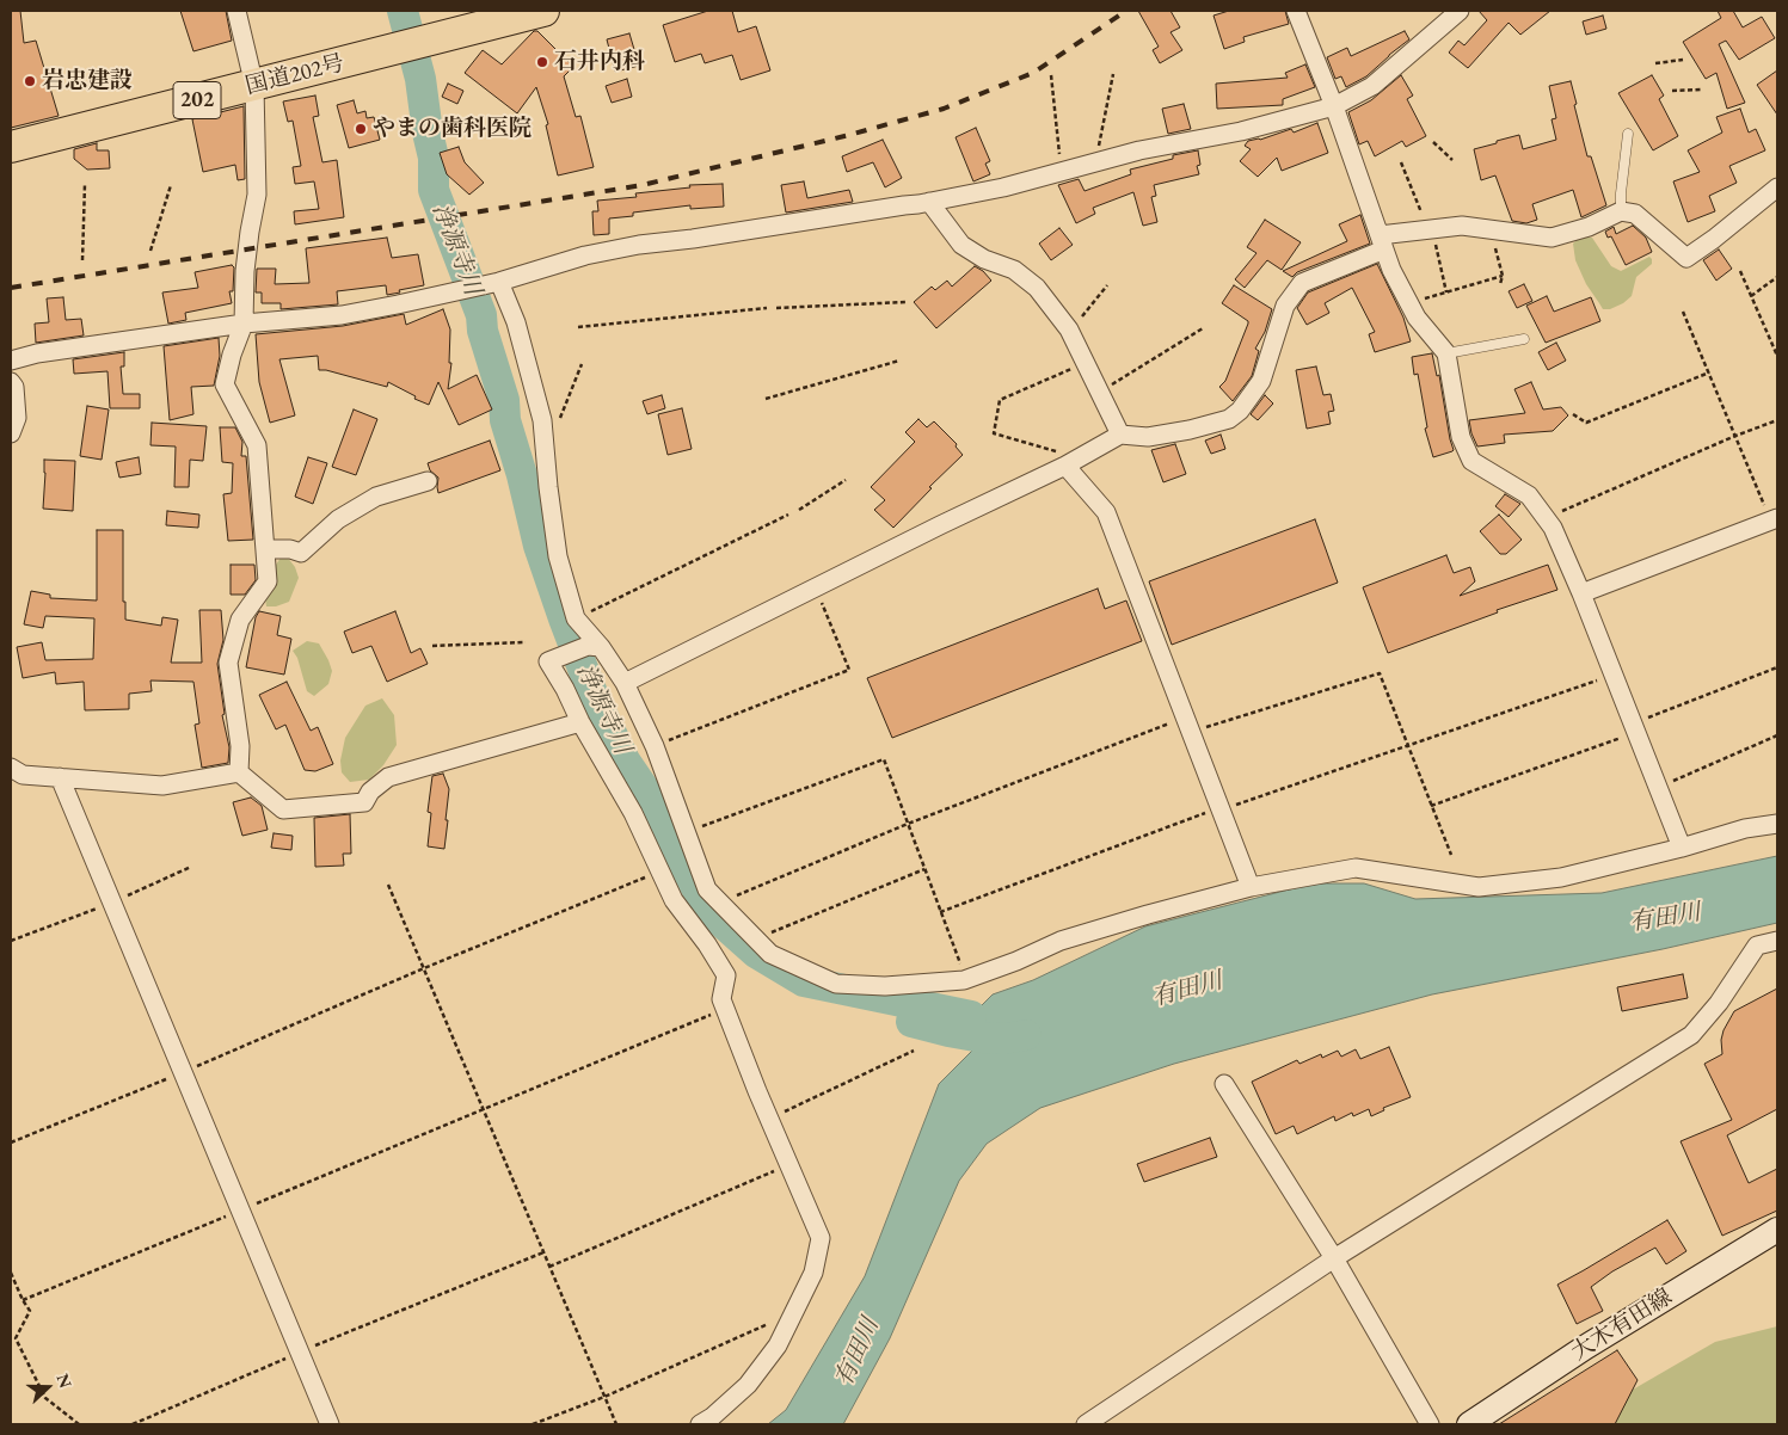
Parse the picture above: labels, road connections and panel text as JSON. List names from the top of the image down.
{
  "streets": {
    "highway": ["国道202号", "202"],
    "main road": ["大木有田線"]
  },
  "water": ["浄源寺川", "有田川"],
  "places": ["石井内科", "岩忠建設", "やまの歯科医院"],
  "north": "right"
}
